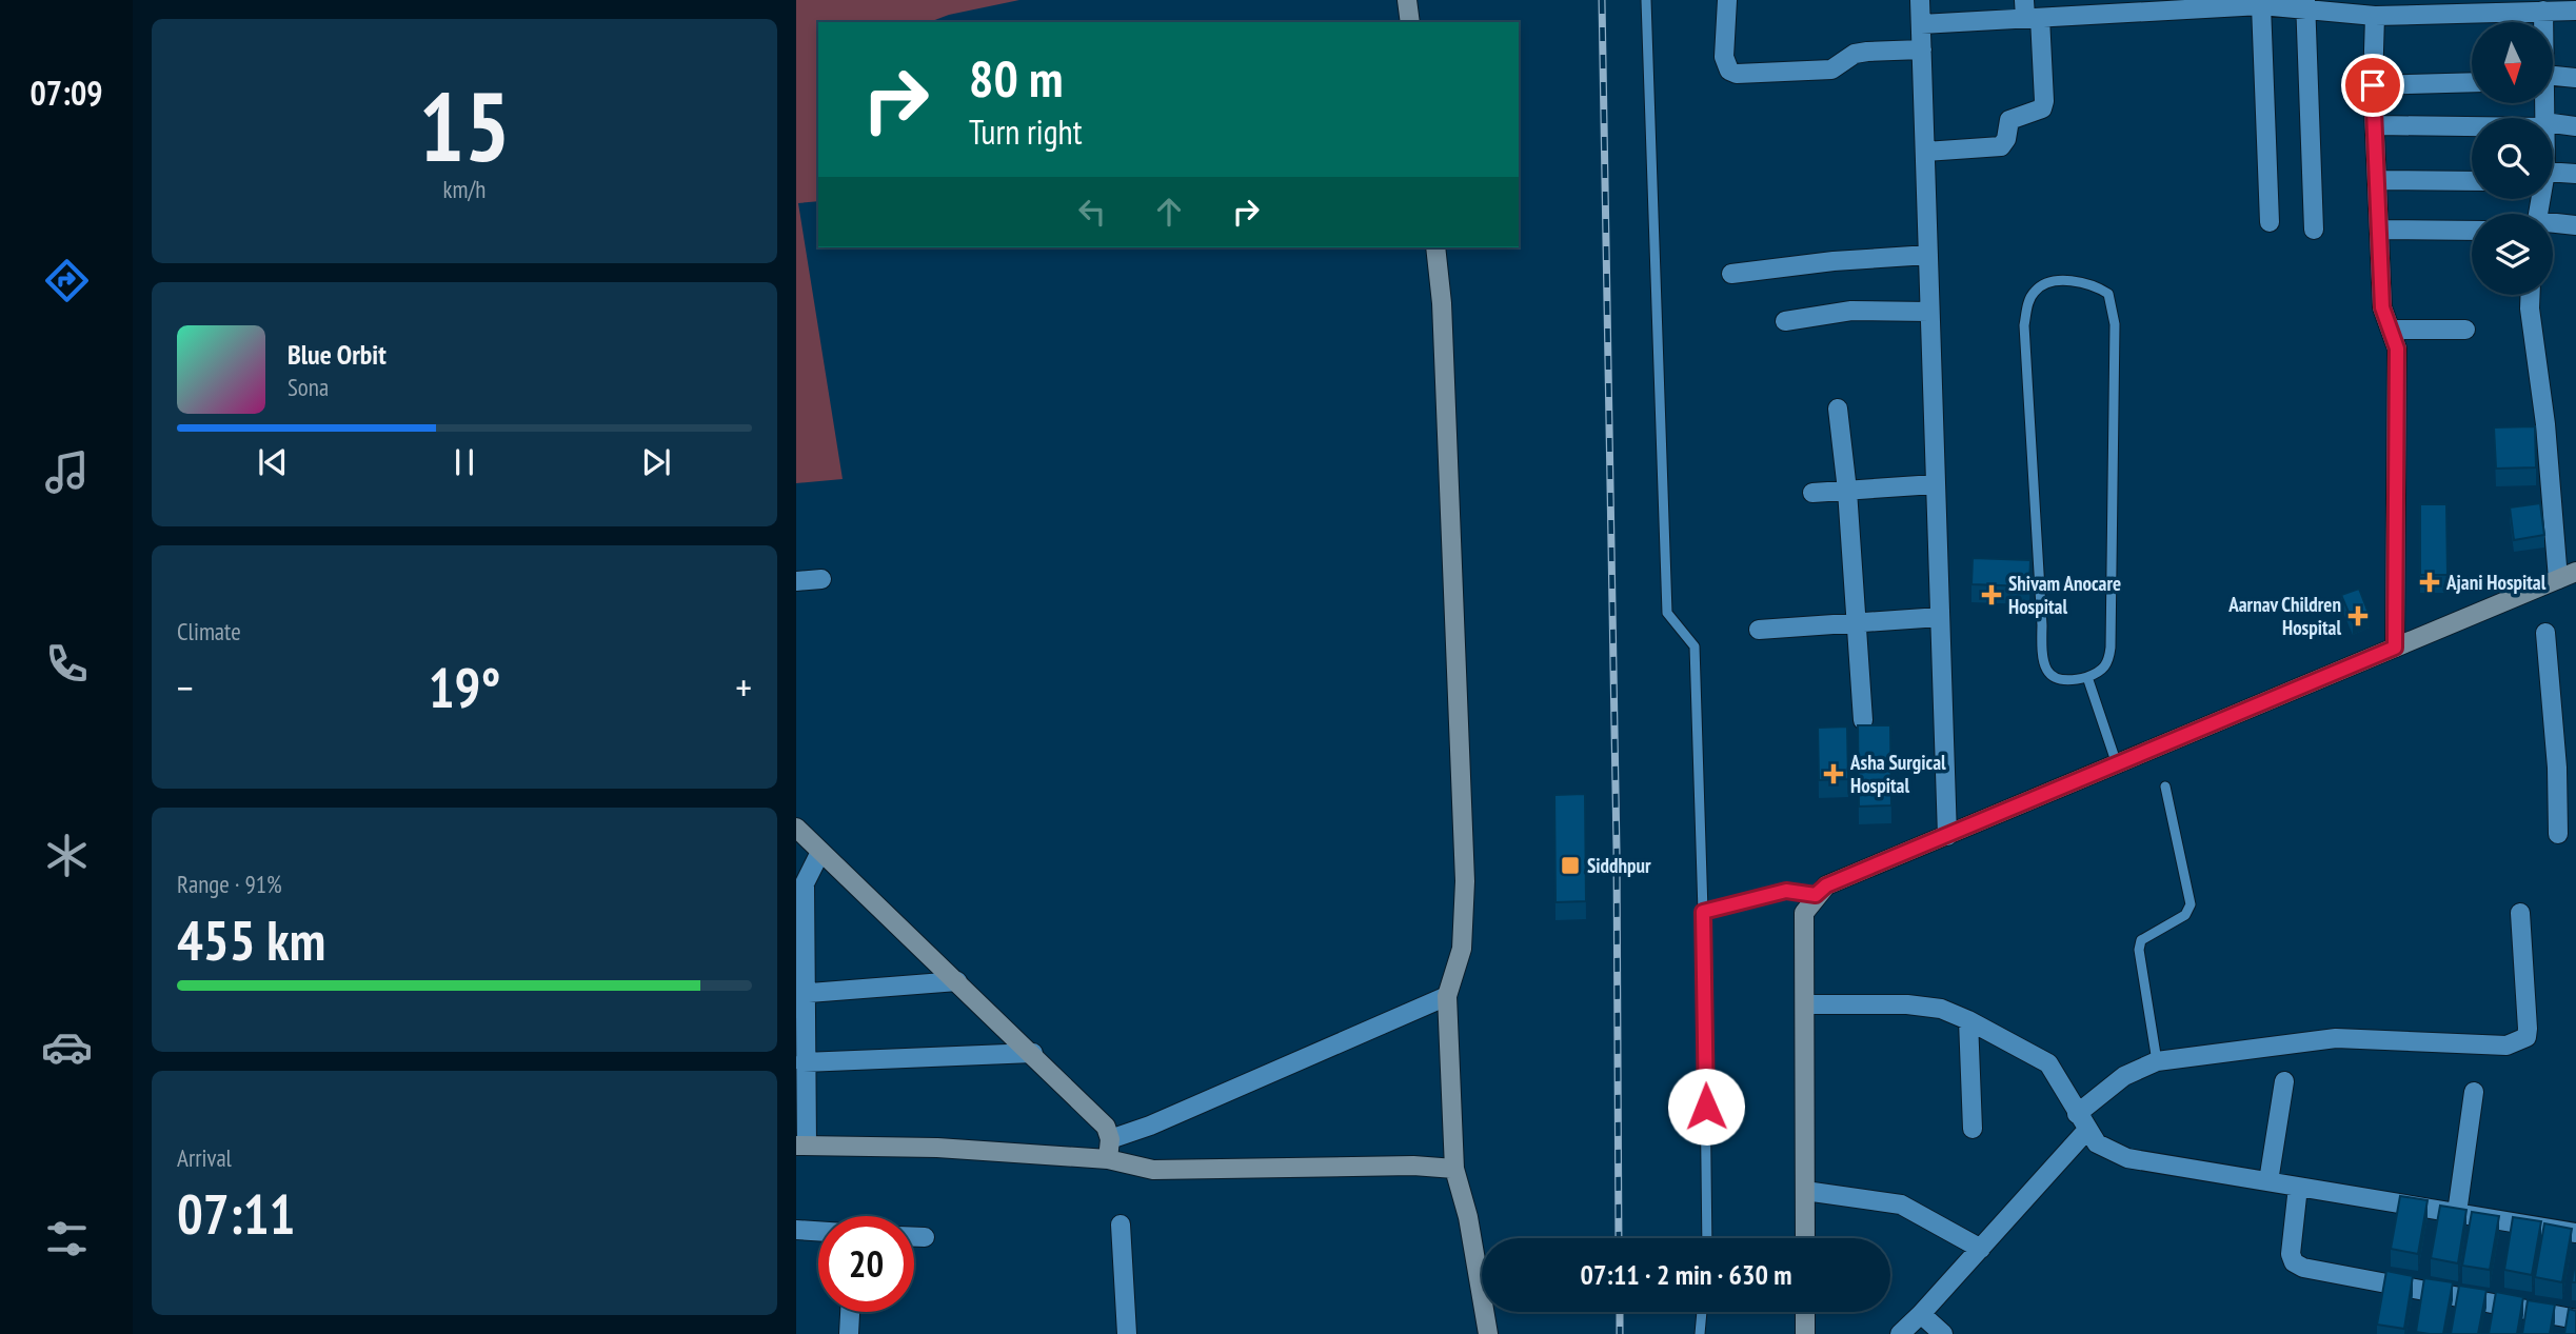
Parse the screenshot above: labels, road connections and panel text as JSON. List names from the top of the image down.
{
  "places": {
    "health": [
      "Ajani Hospital",
      "Shivam Anocare Hospital",
      "Aarnav Children Hospital",
      "Asha Surgical Hospital"
    ],
    "transit": ["Siddhpur"]
  },
  "north": "bottom",
  "page": {
    "tabs": "07:09",
    "tile": [
      ["15", "km/h"],
      "Climate",
      ["Range · 91%", "455 km"],
      ["Arrival", "07:11"]
    ],
    "turn": ["80 m", "Turn right"],
    "song": ["Blue Orbit", "Sona"],
    "heat": ["−", "19°", "+"],
    "limit": "20",
    "trip": "07:11 · 2 min · 630 m"
  }
}
